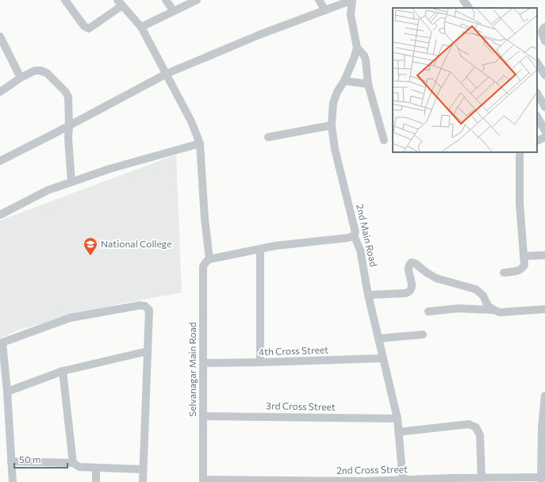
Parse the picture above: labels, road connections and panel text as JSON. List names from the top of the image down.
{
  "streets": {
    "street": [
      "2nd Main Road",
      "4th Cross Street",
      "Selvanagar Main Road",
      "3rd Cross Street",
      "2nd Cross Street"
    ]
  },
  "crossings": [
    ["2nd Main Road", "4th Cross Street"],
    ["2nd Main Road", "3rd Cross Street"],
    ["2nd Main Road", "2nd Cross Street"],
    ["4th Cross Street", "Selvanagar Main Road"],
    ["Selvanagar Main Road", "3rd Cross Street"],
    ["Selvanagar Main Road", "2nd Cross Street"]
  ],
  "places": {
    "school or university": ["National College"]
  },
  "scale_bar": "50 m"
}
